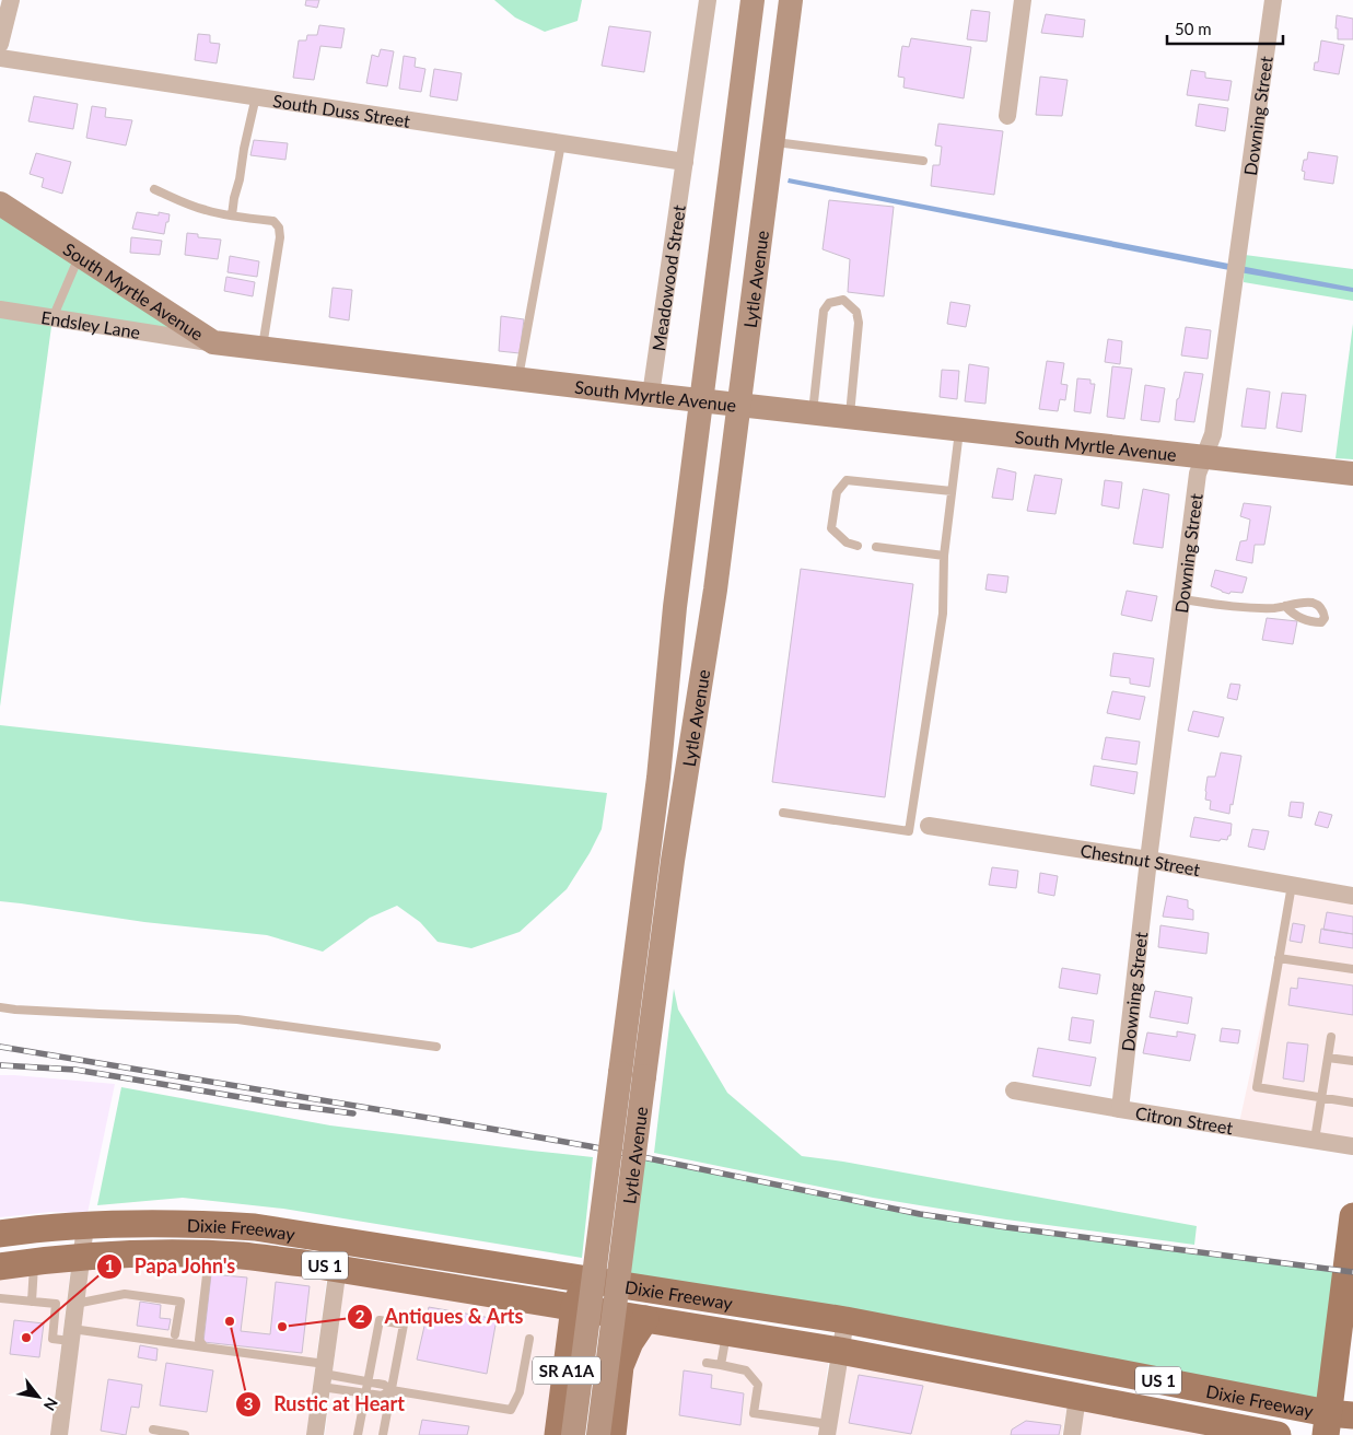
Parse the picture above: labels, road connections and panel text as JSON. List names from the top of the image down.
{
  "streets": {
    "main road": [
      "Lytle Avenue",
      "South Myrtle Avenue",
      "Dixie Freeway",
      "US 1",
      "SR A1A"
    ],
    "street": [
      "South Duss Street",
      "Downing Street",
      "Meadowood Street",
      "Endsley Lane",
      "Chestnut Street",
      "Citron Street"
    ]
  },
  "crossings": [
    ["South Duss Street", "Meadowood Street"],
    ["Downing Street", "South Myrtle Avenue"],
    ["Downing Street", "Chestnut Street"],
    ["Downing Street", "Citron Street"],
    ["Meadowood Street", "South Myrtle Avenue"],
    ["Lytle Avenue", "South Myrtle Avenue"],
    ["South Myrtle Avenue", "Endsley Lane"],
    ["Dixie Freeway", "SR A1A"]
  ],
  "places": ["Rustic at Heart", "Antiques & Arts", "Papa John's"],
  "scale_bar": "50 m",
  "north": "bottom right"
}
